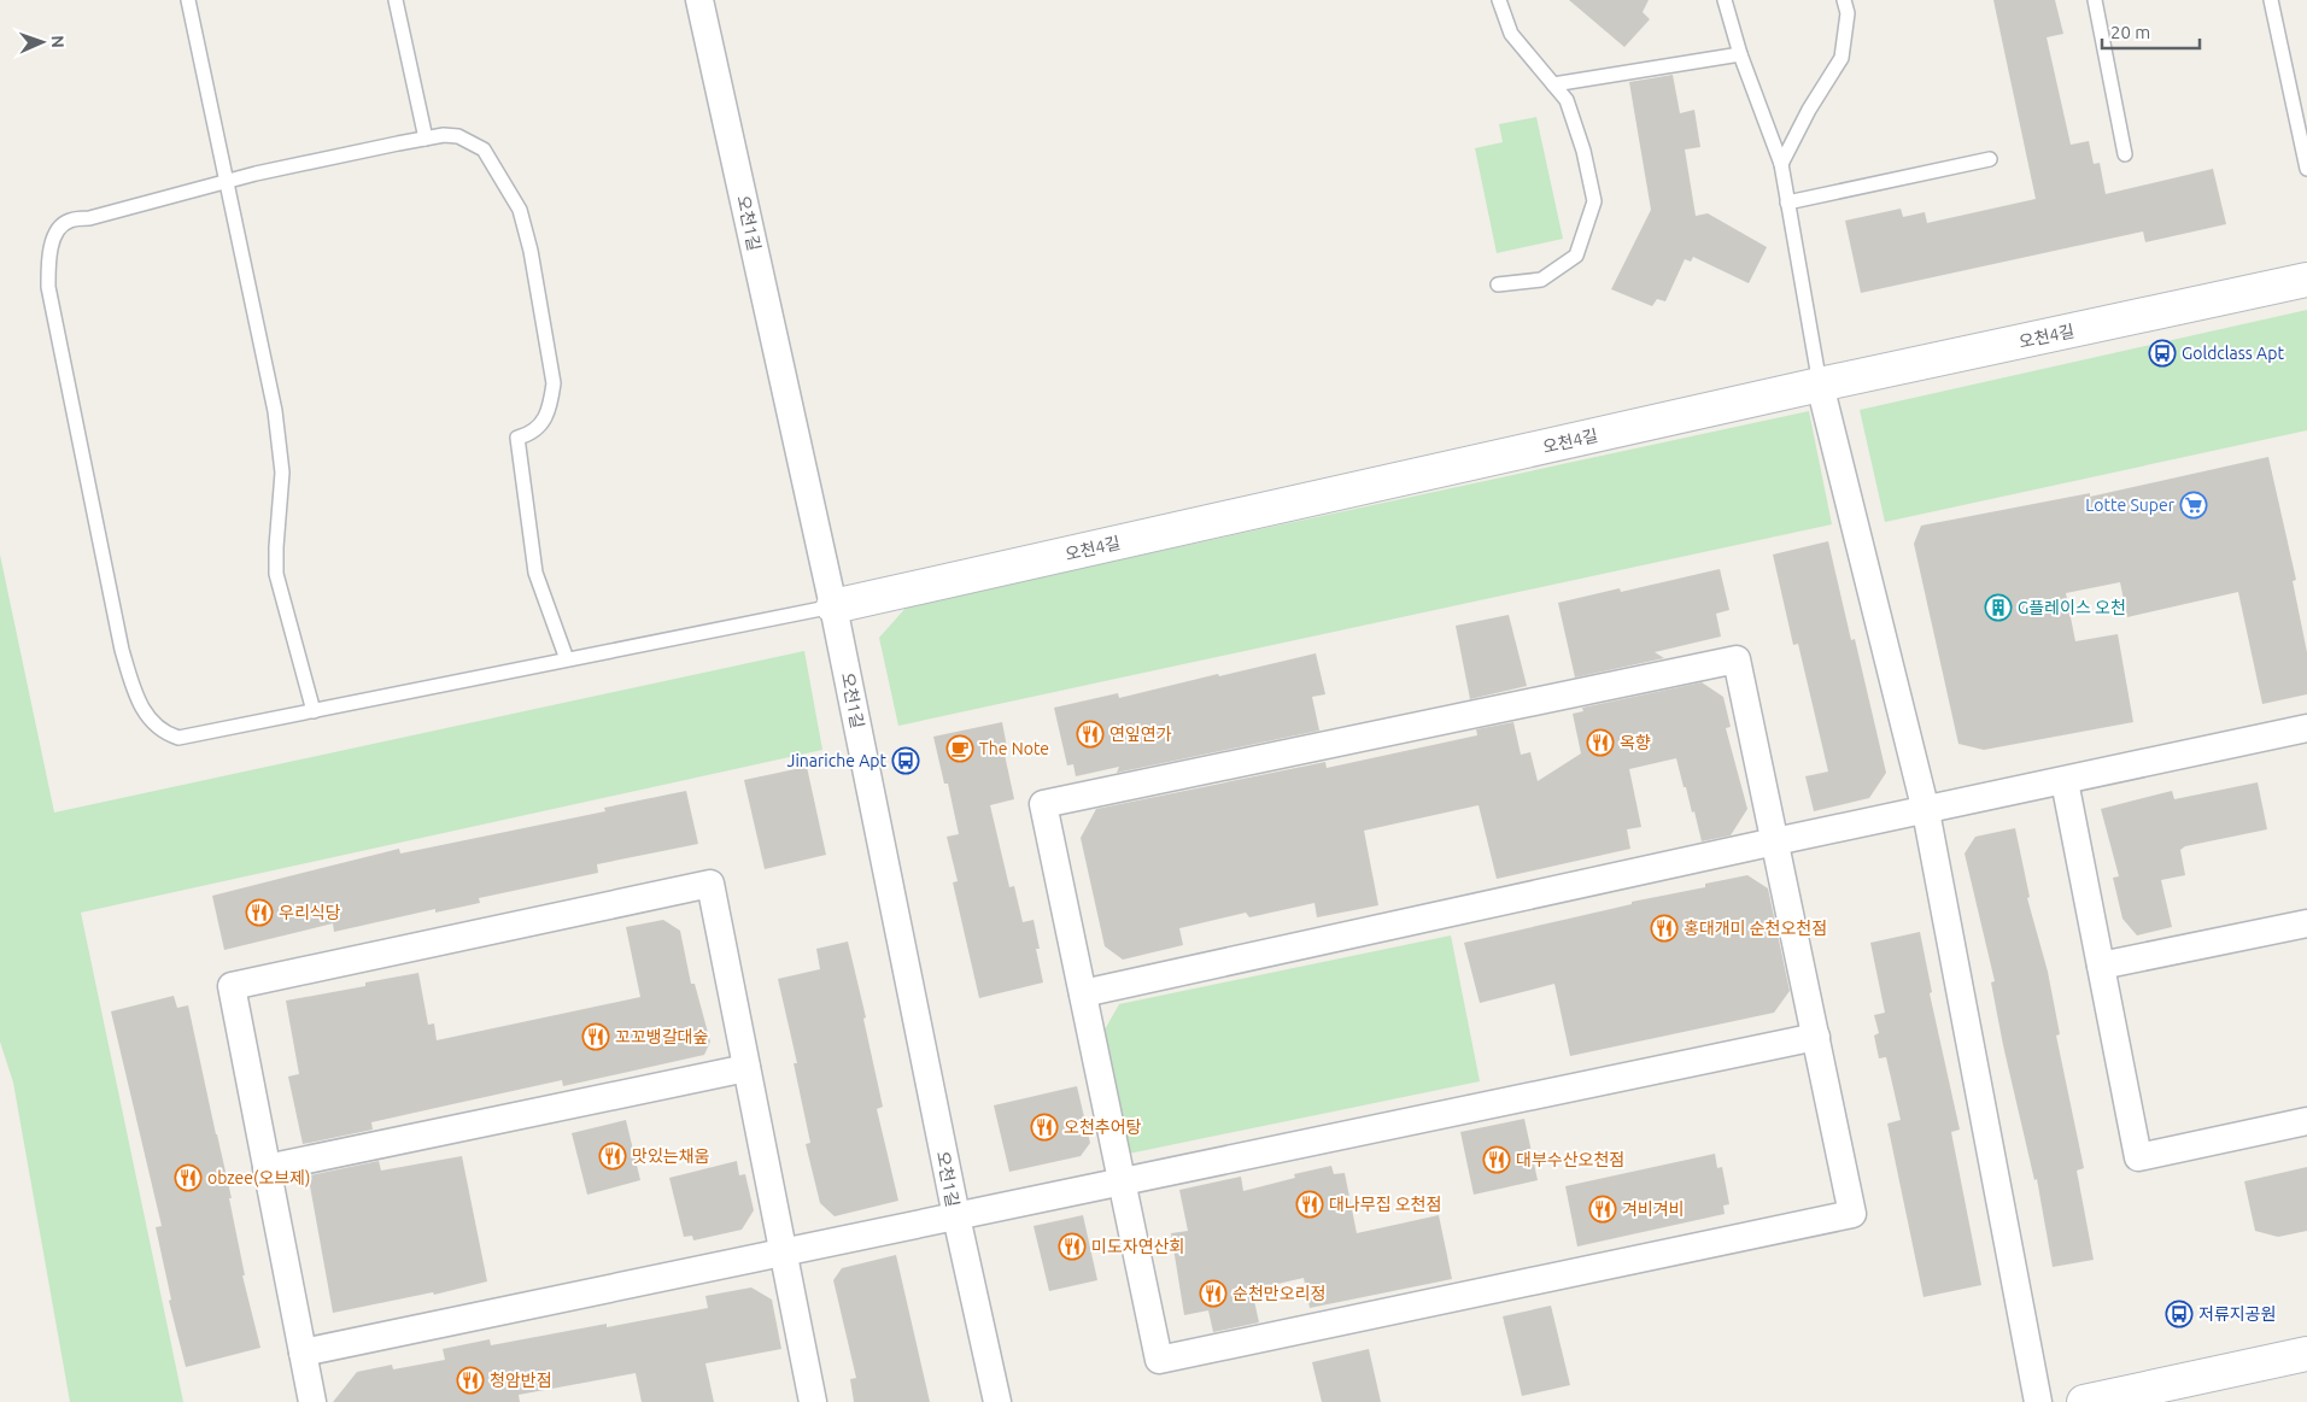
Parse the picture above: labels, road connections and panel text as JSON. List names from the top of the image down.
{
  "streets": {
    "street": ["오천1길", "오천4길"]
  },
  "crossings": [
    ["오천1길", "오천4길"]
  ],
  "places": {
    "bus stop": ["Goldclass Apt", "Jinariche Apt", "저류지공원"],
    "supermarket": ["Lotte Super"],
    "building": ["G플레이스 오천"],
    "restaurant": [
      "연잎연가",
      "옥향",
      "우리식당",
      "홍대개미 순천오천점",
      "꼬꼬뱅갈대숲",
      "오천추어탕",
      "맛있는채움",
      "대부수산오천점",
      "obzee(오브제)",
      "대나무집 오천점",
      "겨비겨비",
      "미도자연산회",
      "순천만오리정",
      "청암반점"
    ],
    "cafe": ["The Note"]
  },
  "scale_bar": "20 m",
  "north": "right"
}
